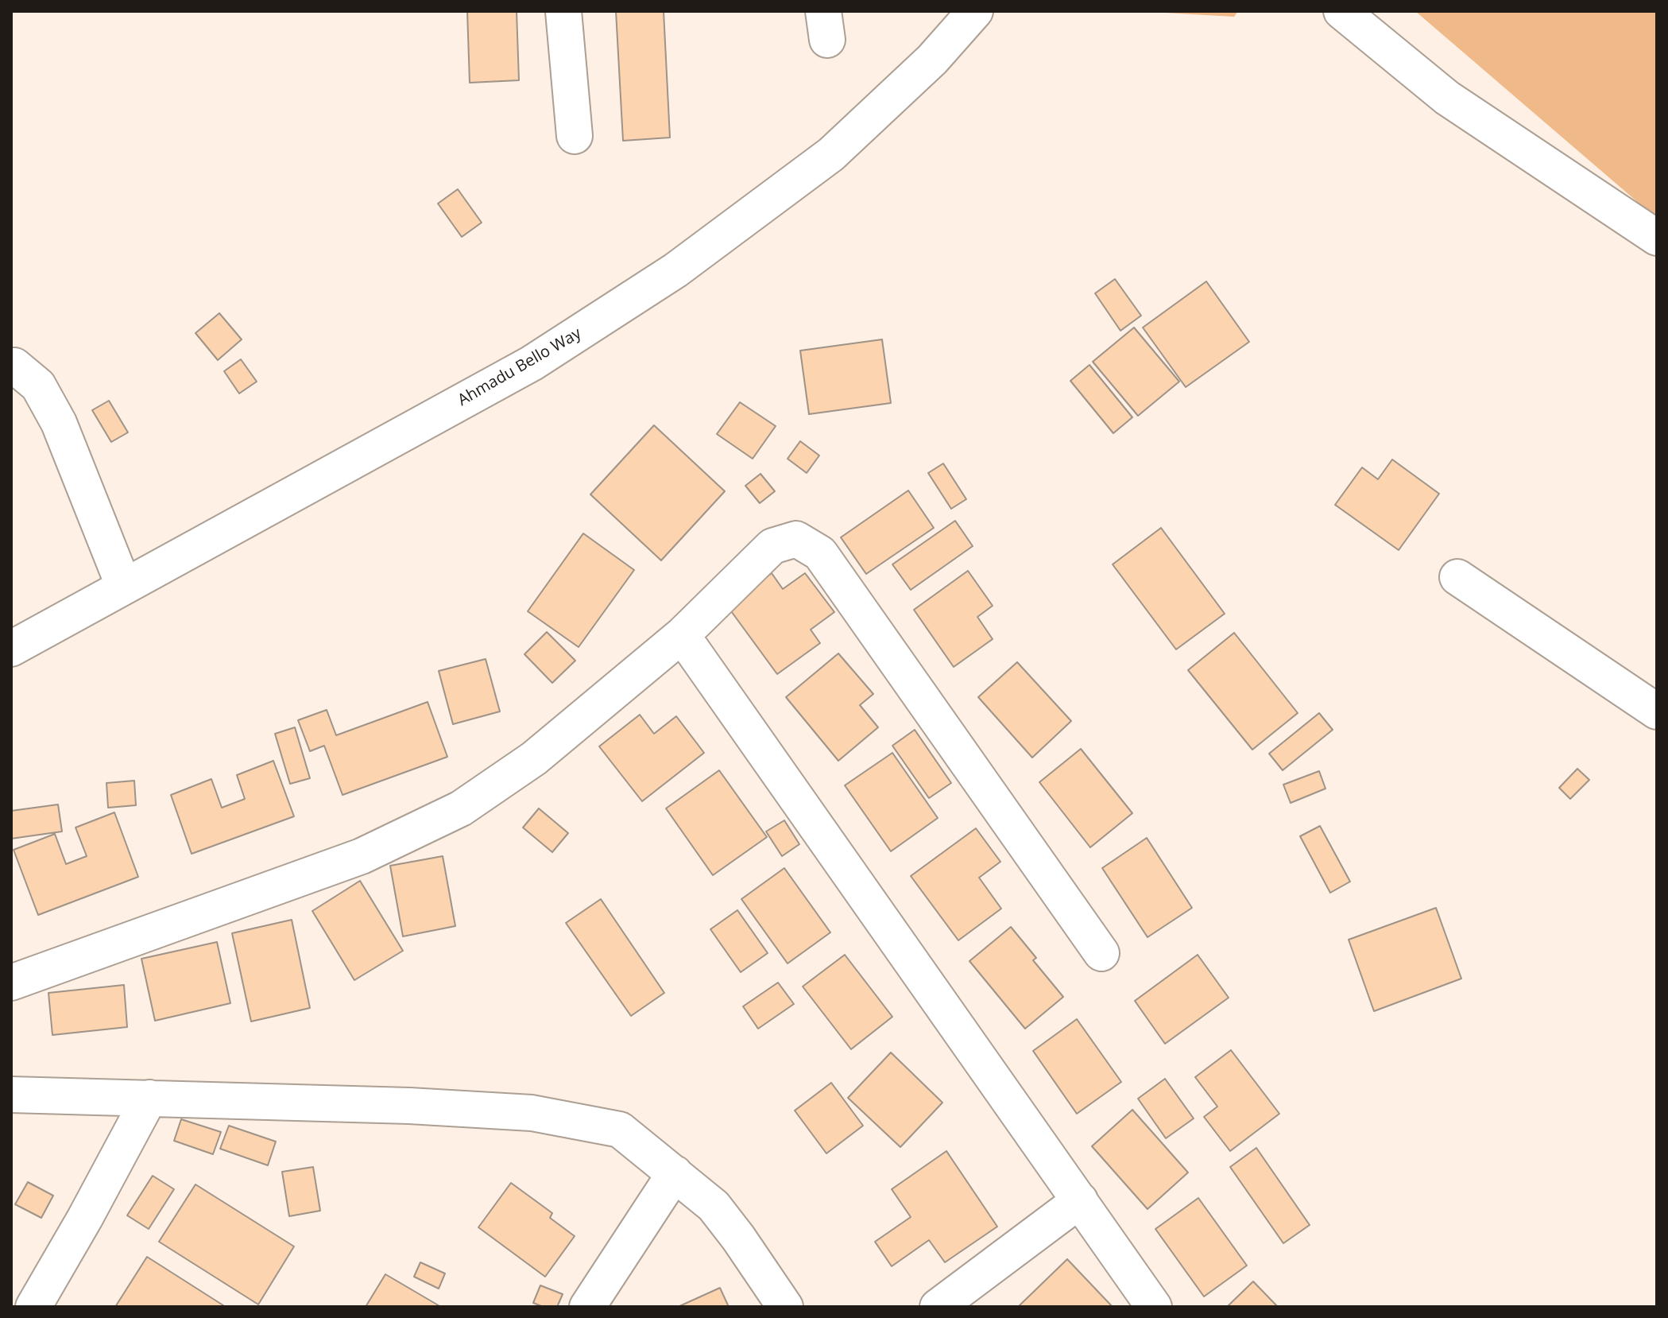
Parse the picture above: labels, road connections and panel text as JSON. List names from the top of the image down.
{
  "streets": {
    "street": ["Ahmadu Bello Way"]
  }
}
